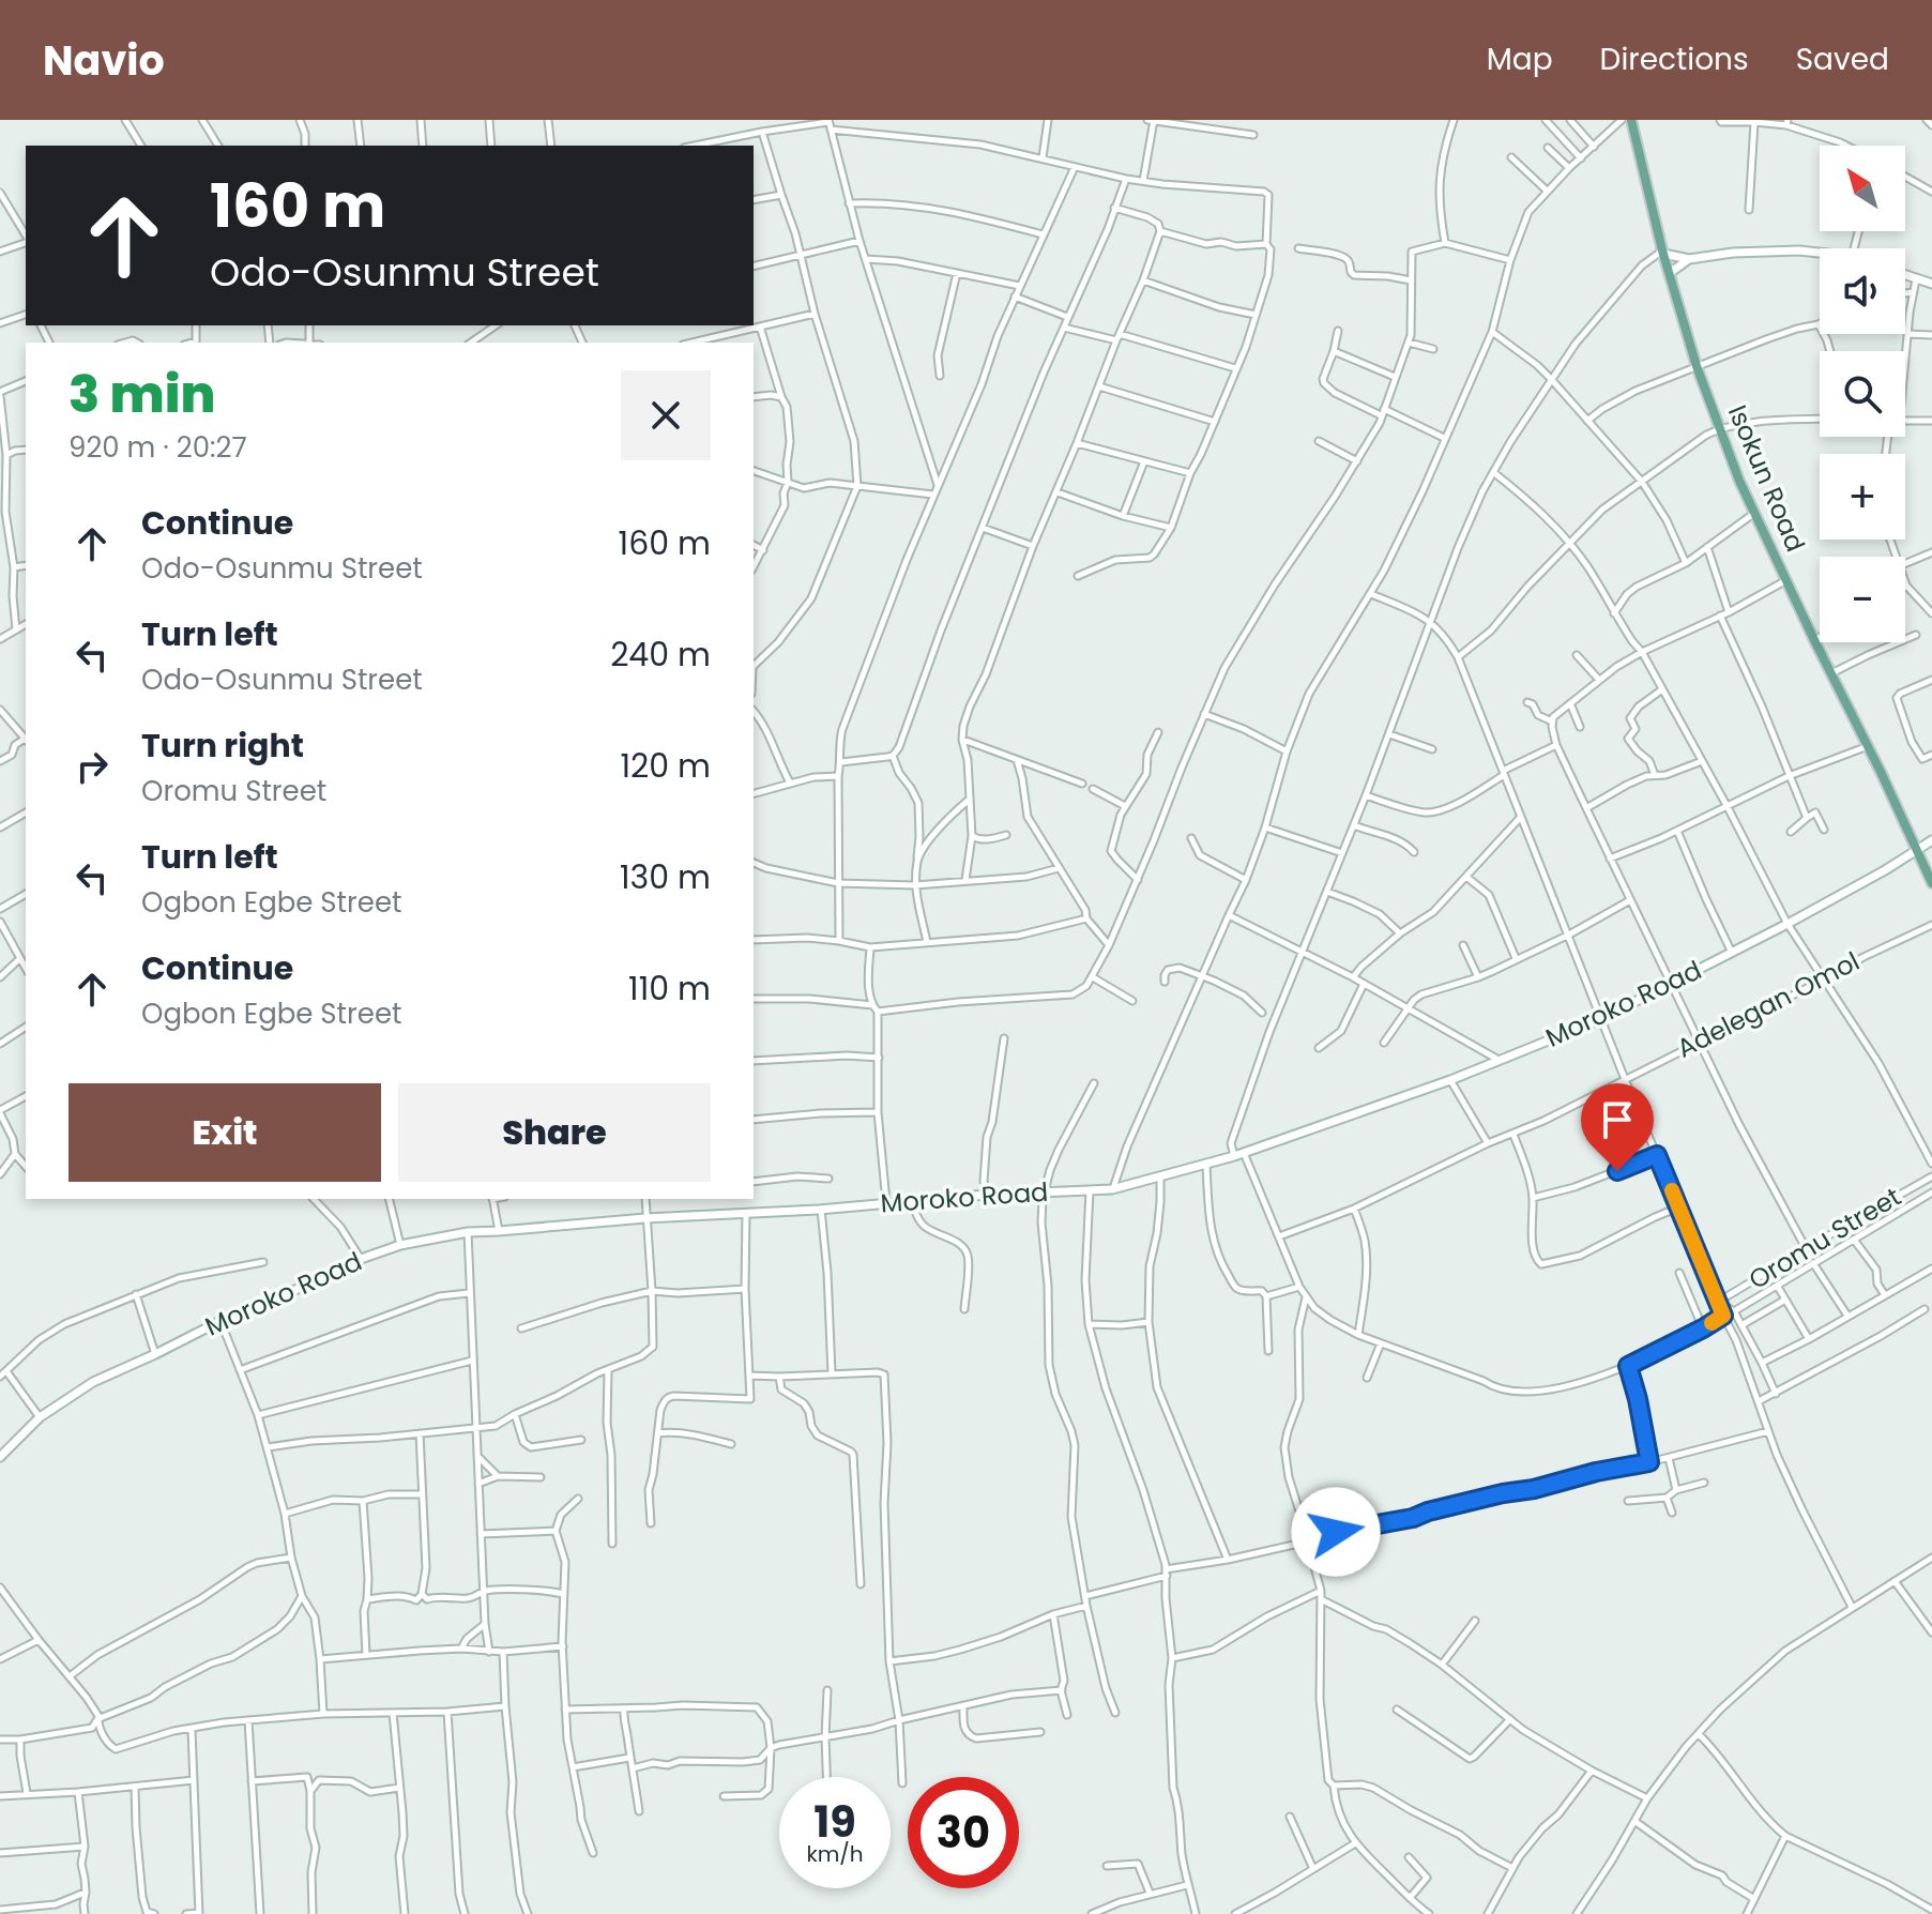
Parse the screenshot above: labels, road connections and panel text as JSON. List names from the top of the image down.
{
  "streets": {
    "main road": ["Isokun Road"],
    "street": ["Moroko Road", "Adelegan Omol", "Oromu Street"]
  },
  "crossings": [
    ["Isokun Road", "Moroko Road"]
  ],
  "north": "top left",
  "page": {
    "header": "Navio",
    "nav": ["Map", "Directions", "Saved"],
    "map_buttons": ["+", "−"],
    "turn": ["160 m", "Odo-Osunmu Street"],
    "heading": ["3 min", "920 m · 20:27"],
    "list": [
      {
        "name": "Continue",
        "note": "Odo-Osunmu Street",
        "value": "160 m"
      },
      {
        "name": "Turn left",
        "note": "Odo-Osunmu Street",
        "value": "240 m"
      },
      {
        "name": "Turn right",
        "note": "Oromu Street",
        "value": "120 m"
      },
      {
        "name": "Turn left",
        "note": "Ogbon Egbe Street",
        "value": "130 m"
      },
      {
        "name": "Continue",
        "note": "Ogbon Egbe Street",
        "value": "110 m"
      }
    ],
    "buttons": ["Exit", "Share"],
    "speed": "19 km/h",
    "limit": "30"
  }
}
